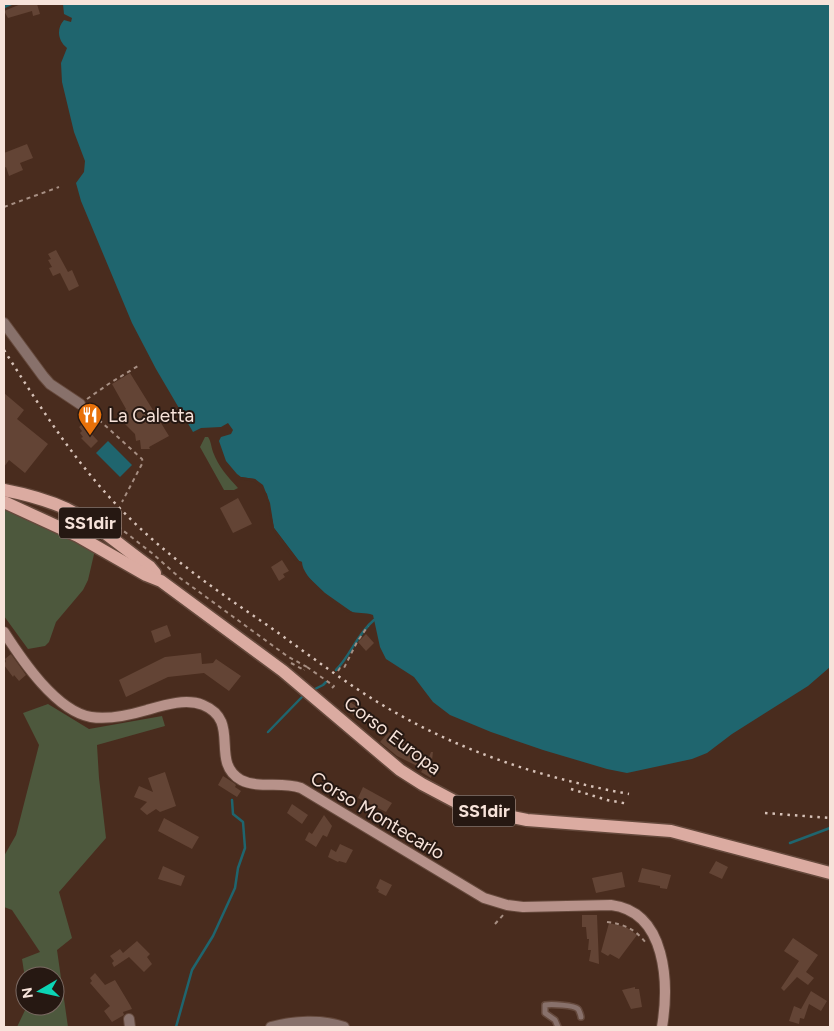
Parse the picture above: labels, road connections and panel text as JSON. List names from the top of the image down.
{
  "streets": {
    "main road": ["SS1dir", "Corso Europa", "Corso Montecarlo"]
  },
  "places": {
    "restaurant": ["La Caletta"]
  },
  "north": "left"
}
